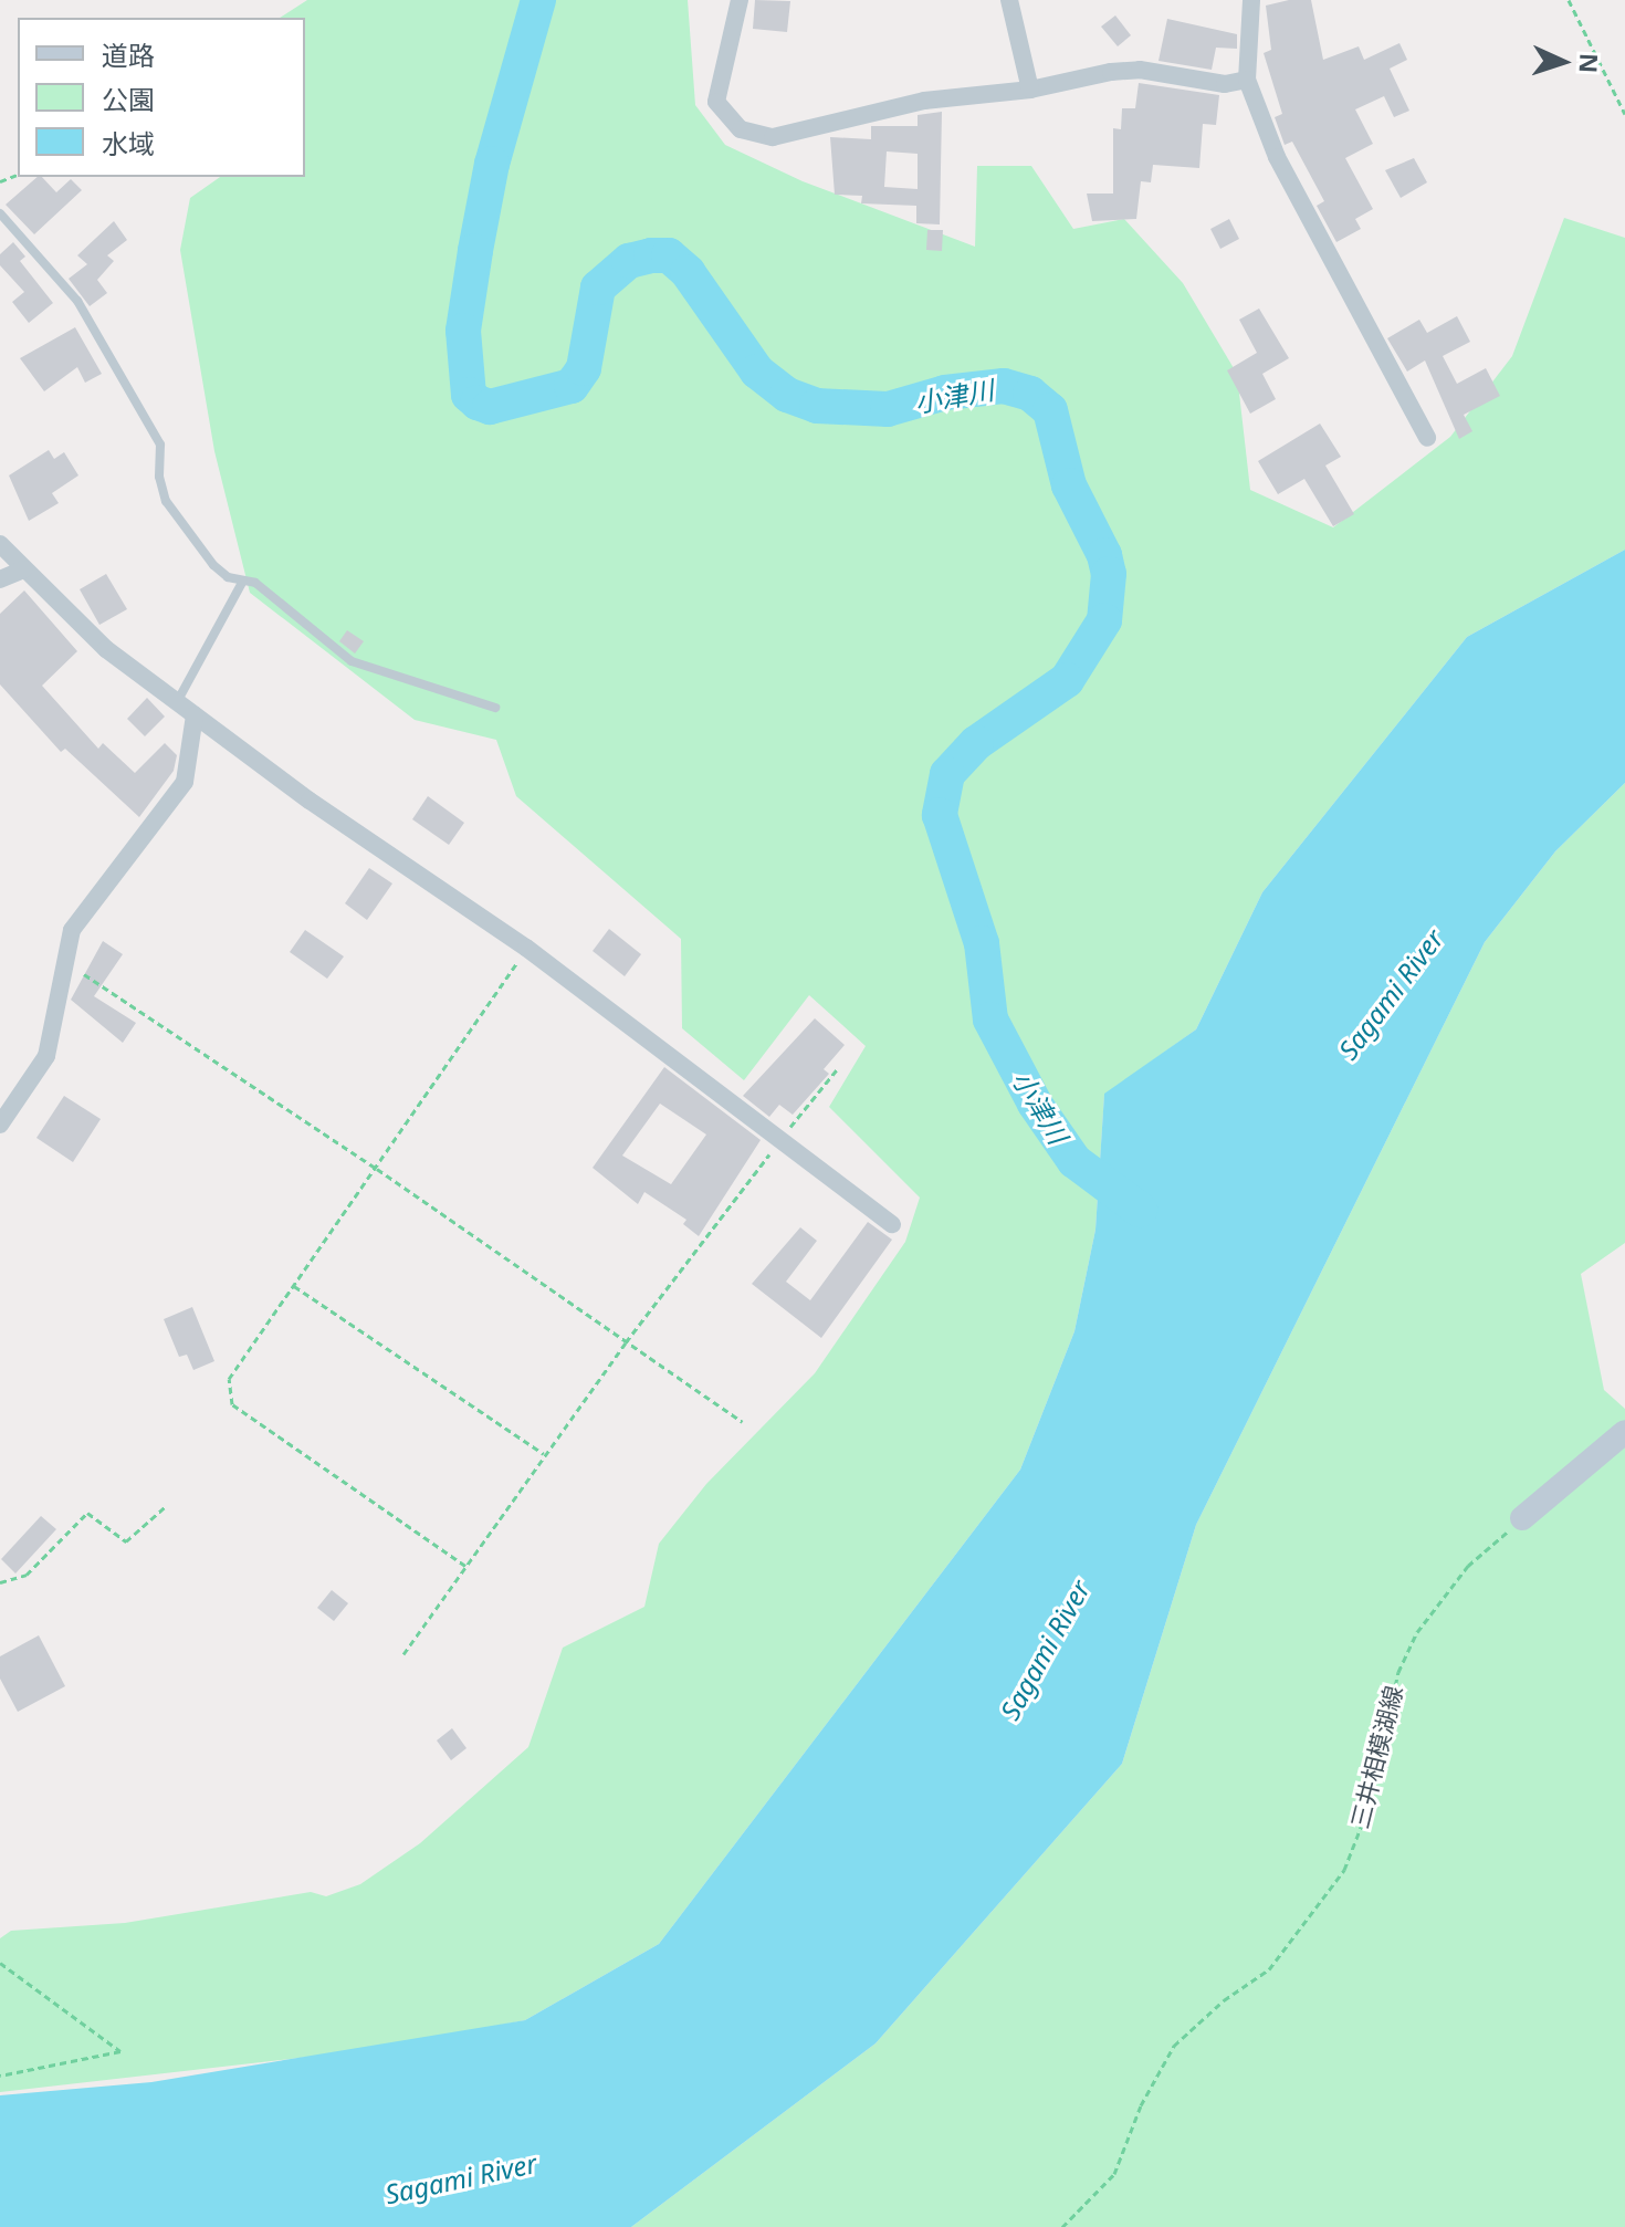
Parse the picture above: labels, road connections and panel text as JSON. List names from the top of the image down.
{
  "streets": {
    "path": ["三井相模湖線"]
  },
  "water": ["小津川", "Sagami River"],
  "legend": ["道路", "公園", "水域"],
  "north": "right"
}
